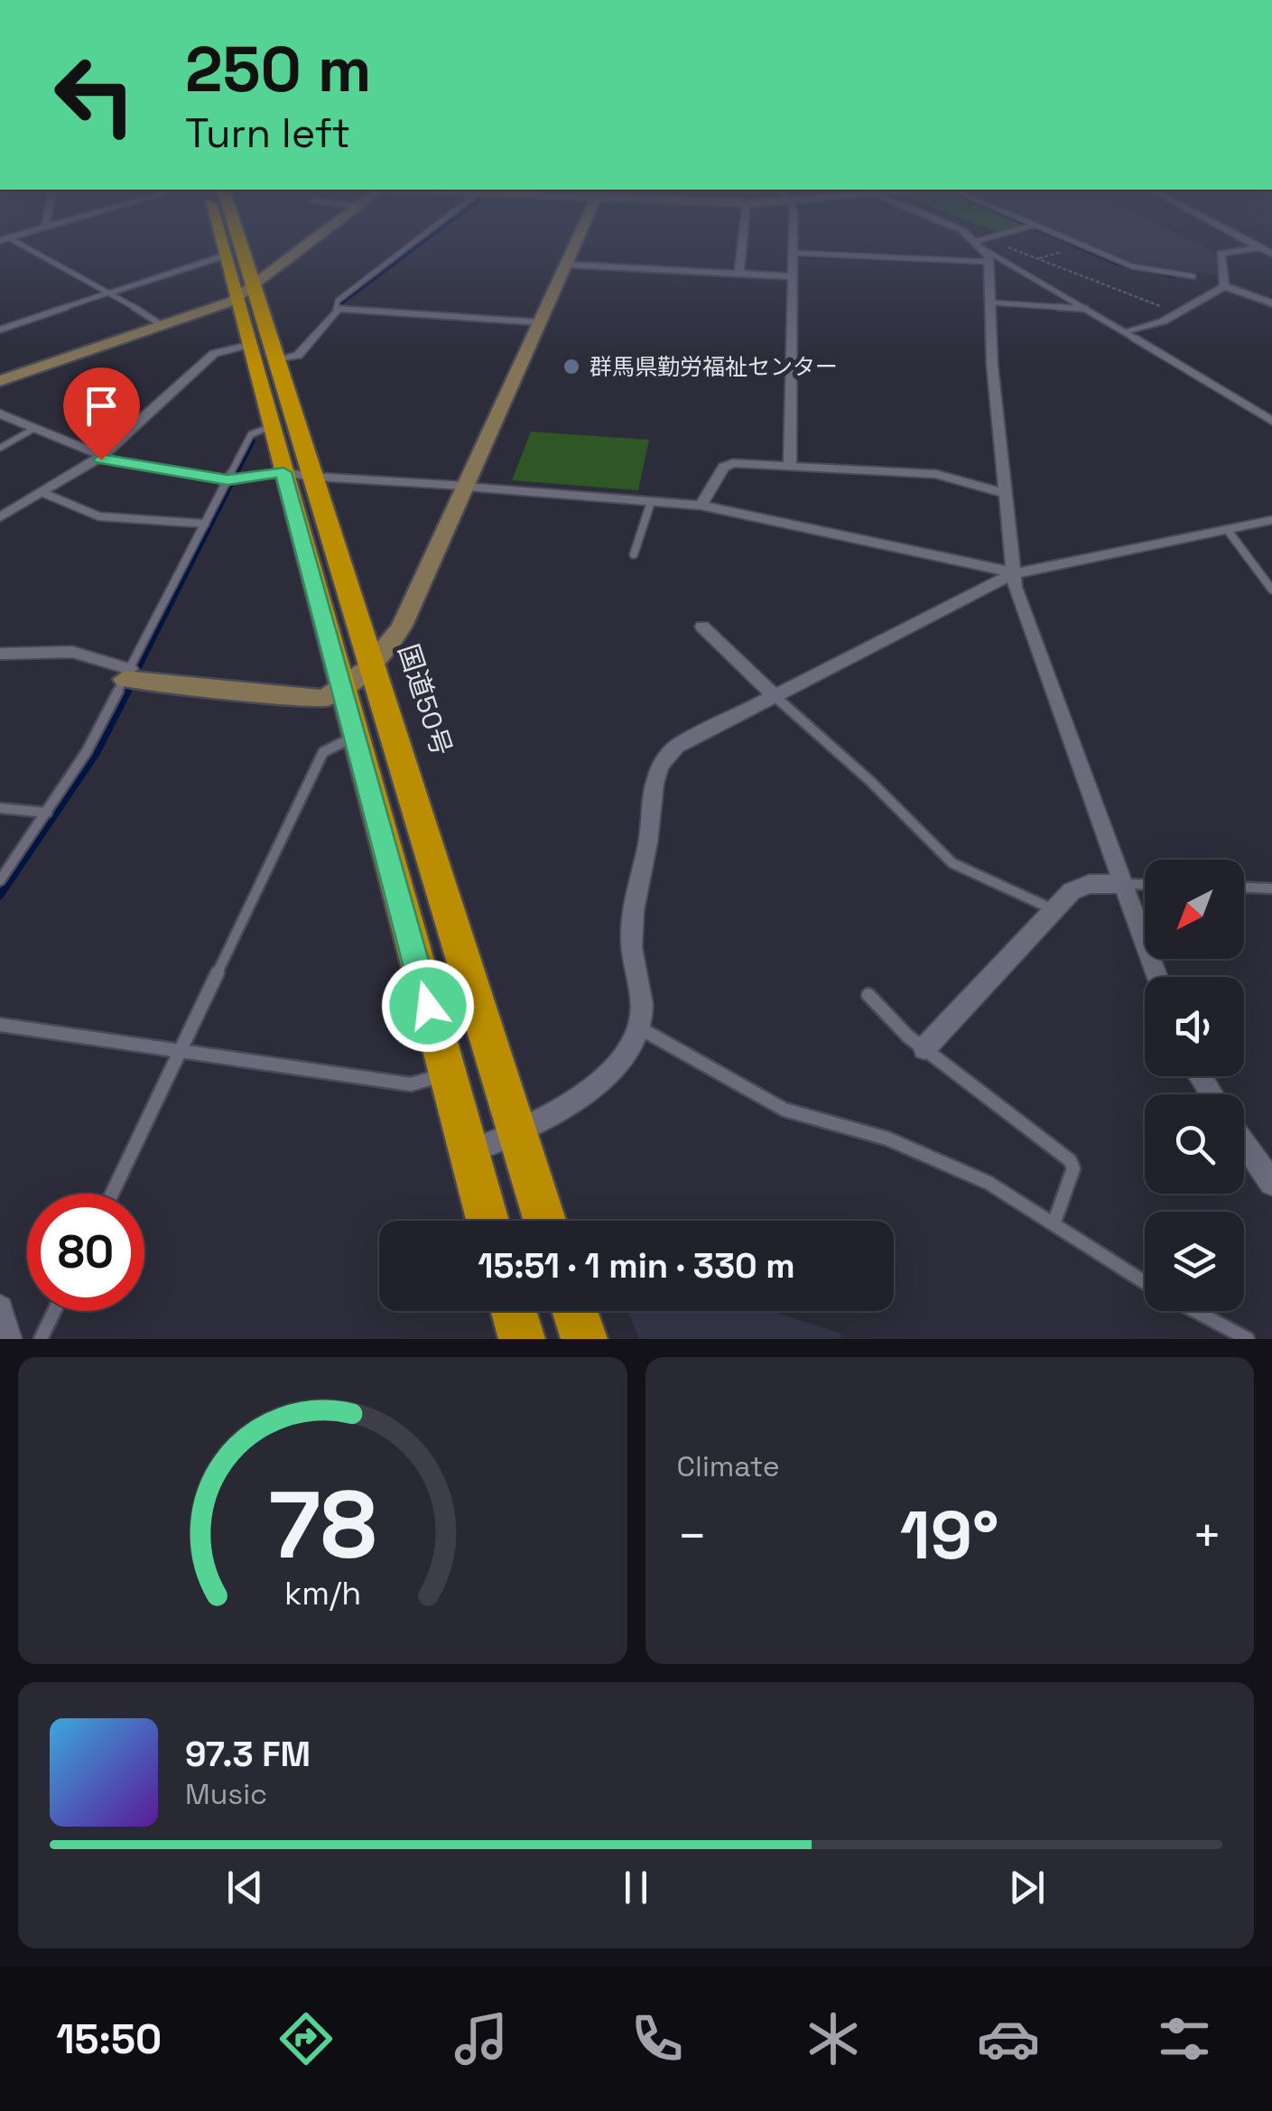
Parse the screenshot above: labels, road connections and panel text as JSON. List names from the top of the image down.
{
  "streets": {
    "highway": ["国道50号"]
  },
  "places": ["群馬県勤労福祉センター"],
  "north": "bottom left",
  "page": {
    "turn": ["250 m", "Turn left"],
    "limit": "80",
    "trip": "15:51 · 1 min · 330 m",
    "tile": "Climate",
    "heat": ["−", "19°", "+"],
    "song": ["97.3 FM", "Music"],
    "tabs": "15:50",
    "gauge": ["78", "km/h"]
  }
}
